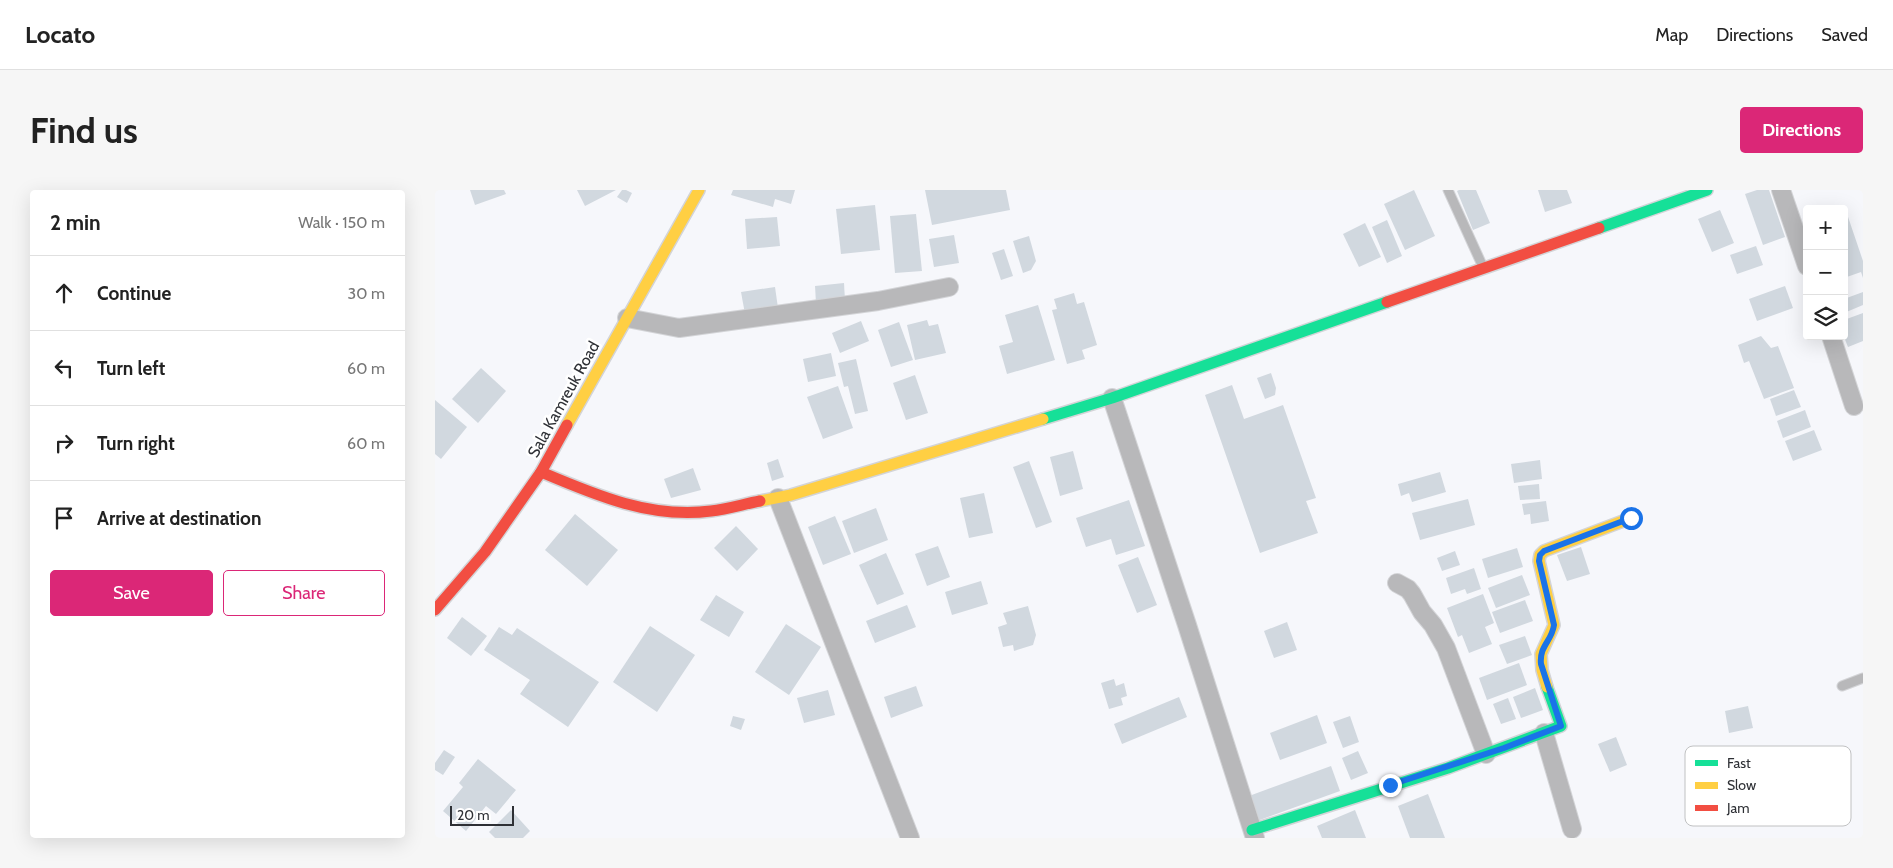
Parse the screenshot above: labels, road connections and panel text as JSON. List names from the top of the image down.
{
  "streets": {
    "street": ["Sala Kamreuk Road"]
  },
  "legend": ["Fast", "Slow", "Jam"],
  "scale_bar": "20 m",
  "page": {
    "header": "Locato",
    "nav": ["Map", "Directions", "Saved"],
    "buttons": [
      "Directions",
      ["Save", "Share"]
    ],
    "title": "Find us",
    "heading": ["2 min", "Walk · 150 m"],
    "map_buttons": ["+", "−"],
    "list": [
      ["Continue", "30 m"],
      ["Turn left", "60 m"],
      ["Turn right", "60 m"],
      "Arrive at destination"
    ],
    "scale": "20 m"
  }
}
